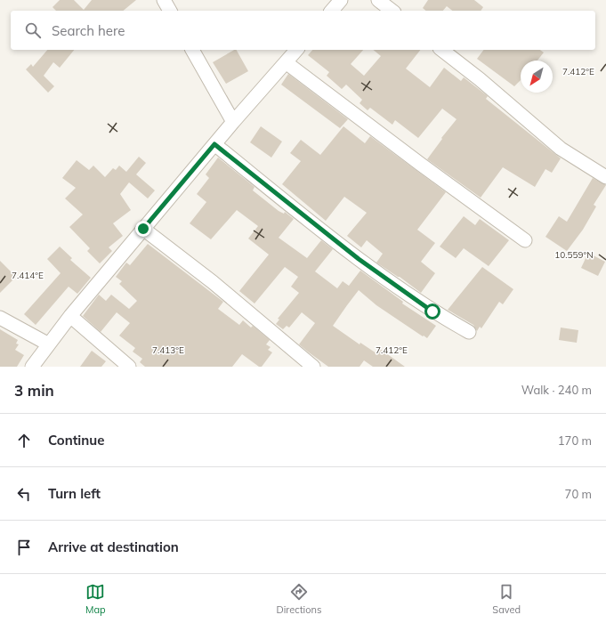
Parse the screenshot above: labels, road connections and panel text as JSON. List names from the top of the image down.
{
  "north": "bottom left",
  "page": {
    "search": "Search here",
    "heading": ["3 min", "Walk · 240 m"],
    "list": [
      ["Continue", "170 m"],
      ["Turn left", "70 m"],
      "Arrive at destination"
    ],
    "nav": ["Map", "Directions", "Saved"]
  },
  "coordinates": [
    "7.412°E",
    "10.559°N",
    "7.414°E",
    "7.413°E"
  ]
}
